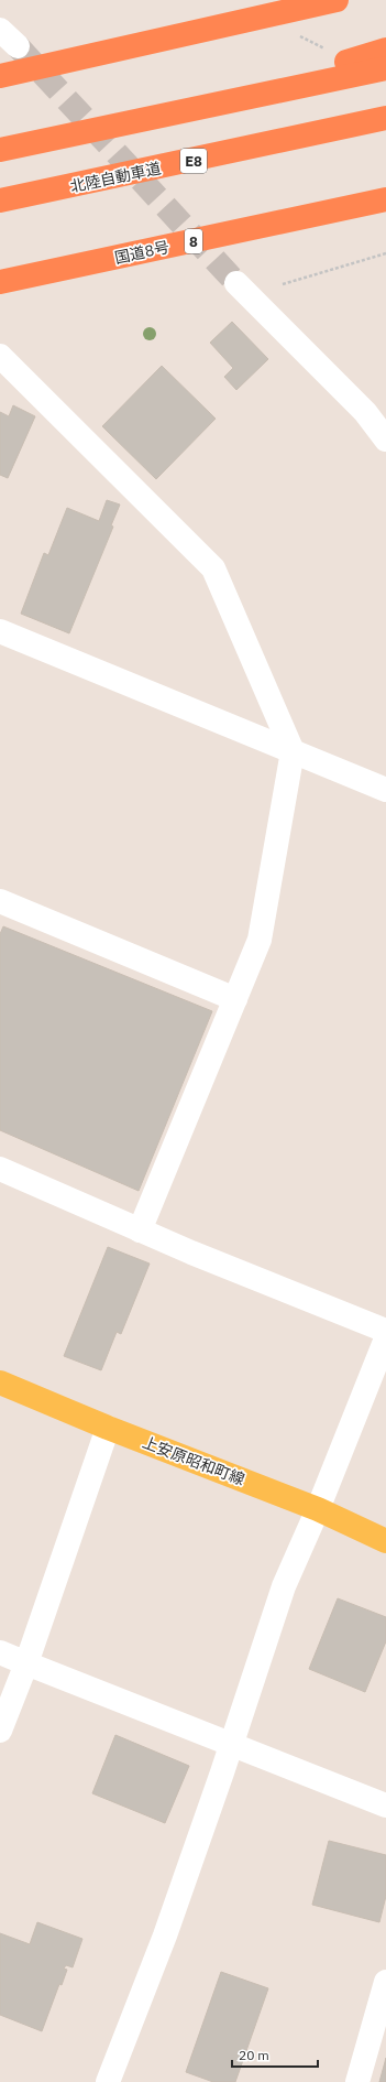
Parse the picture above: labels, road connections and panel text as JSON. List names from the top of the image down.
{
  "streets": {
    "highway": [
      "E8",
      "北陸自動車道",
      "8",
      "国道8号"
    ],
    "main road": ["上安原昭和町線"]
  },
  "scale_bar": "20 m"
}
